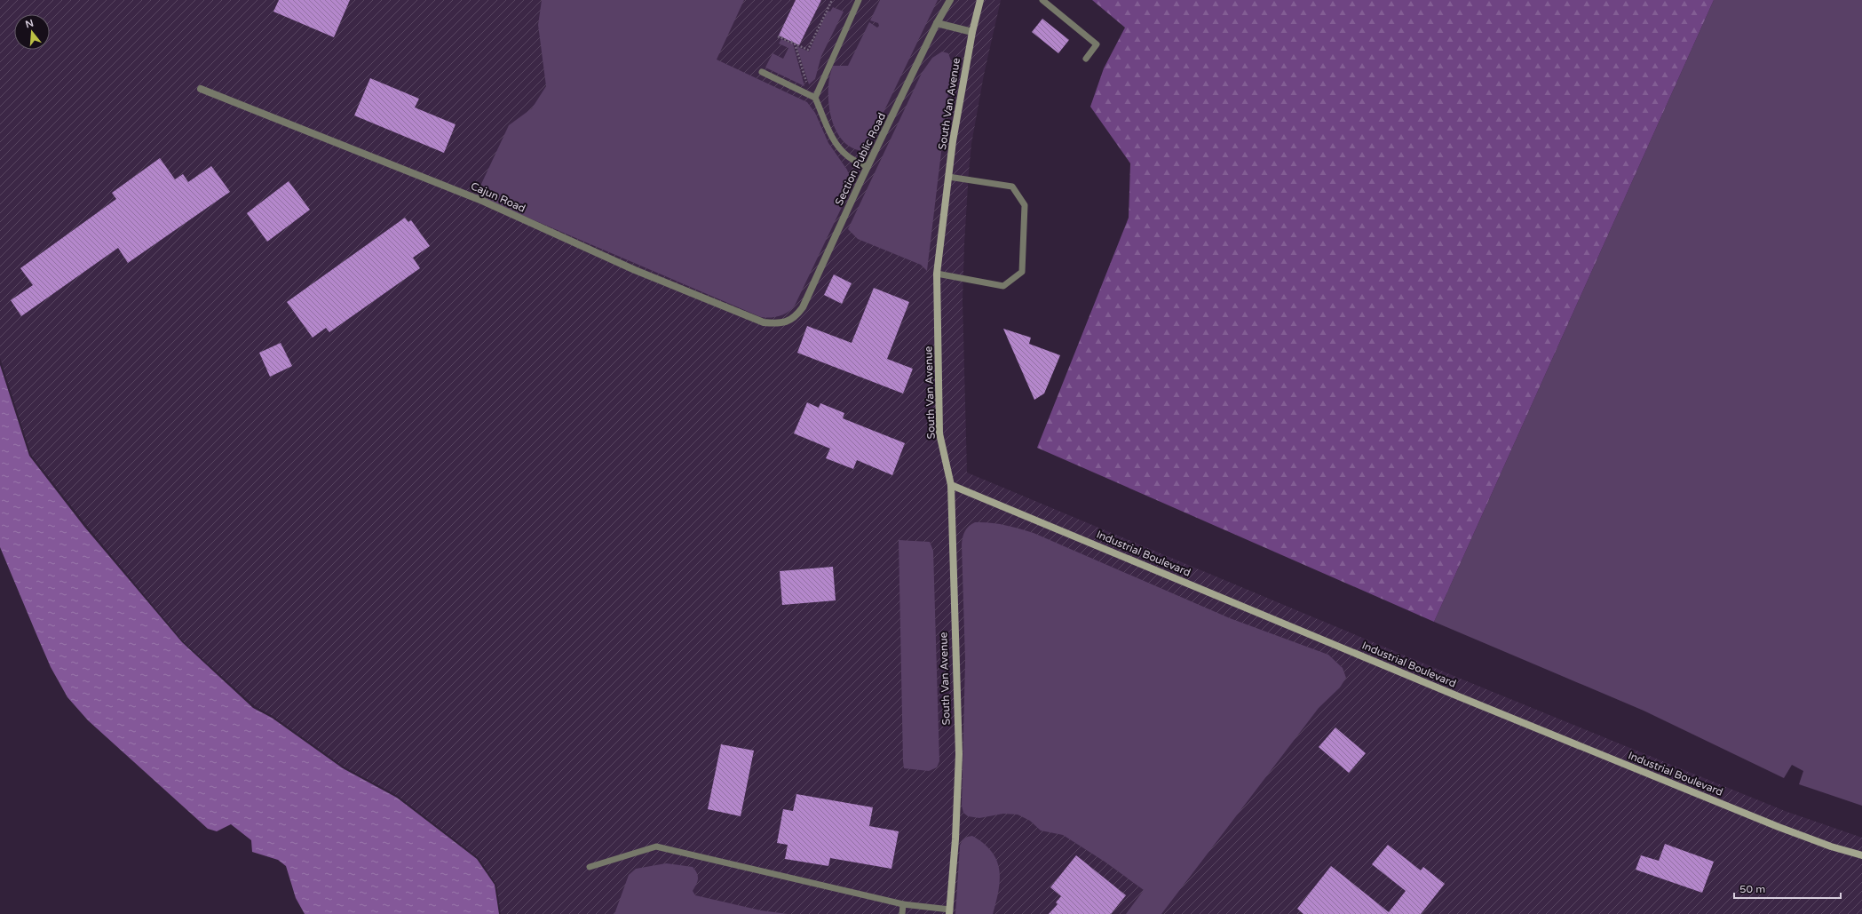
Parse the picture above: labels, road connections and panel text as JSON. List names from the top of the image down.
{
  "streets": {
    "street": [
      "South Van Avenue",
      "Section Public Road",
      "Cajun Road",
      "Industrial Boulevard"
    ]
  },
  "crossings": [
    ["South Van Avenue", "Industrial Boulevard"],
    ["Section Public Road", "Cajun Road"]
  ],
  "scale_bar": "50 m",
  "north": "top"
}
